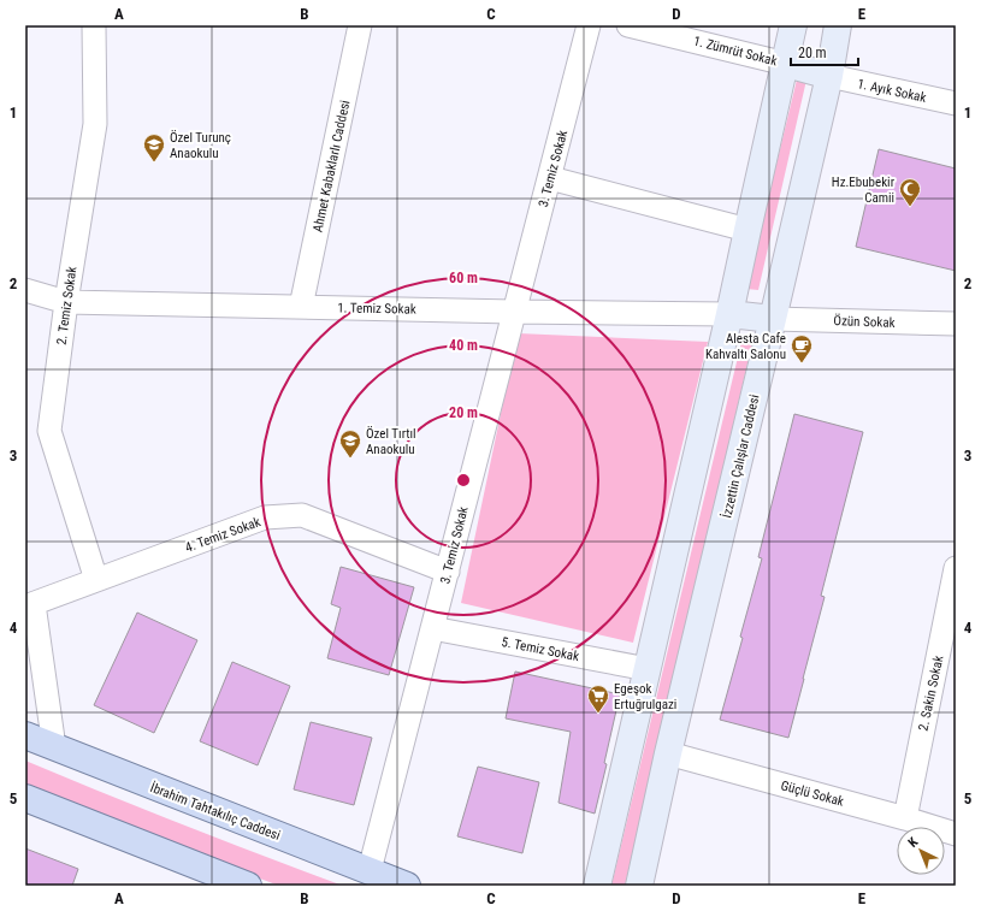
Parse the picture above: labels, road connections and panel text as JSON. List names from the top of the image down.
{
  "streets": {
    "main road": ["İbrahim Tahtakılıç Caddesi"],
    "street": [
      "1. Zümrüt Sokak",
      "1. Ayık Sokak",
      "Ahmet Kabaklarlı Caddesi",
      "3. Temiz Sokak",
      "2. Temiz Sokak",
      "1. Temiz Sokak",
      "Özün Sokak",
      "İzzettin Çalışlar Caddesi",
      "4. Temiz Sokak",
      "5. Temiz Sokak",
      "2. Sakin Sokak",
      "Güçlü Sokak"
    ]
  },
  "crossings": [
    ["1. Ayık Sokak", "İzzettin Çalışlar Caddesi"],
    ["Ahmet Kabaklarlı Caddesi", "1. Temiz Sokak"],
    ["3. Temiz Sokak", "1. Temiz Sokak"],
    ["3. Temiz Sokak", "4. Temiz Sokak"],
    ["3. Temiz Sokak", "5. Temiz Sokak"],
    ["3. Temiz Sokak", "İbrahim Tahtakılıç Caddesi"],
    ["2. Temiz Sokak", "1. Temiz Sokak"],
    ["2. Temiz Sokak", "4. Temiz Sokak"],
    ["Özün Sokak", "İzzettin Çalışlar Caddesi"],
    ["İzzettin Çalışlar Caddesi", "Güçlü Sokak"],
    ["2. Sakin Sokak", "Güçlü Sokak"]
  ],
  "places": {
    "school or university": ["Özel Turunç Anaokulu", "Özel Tırtıl Anaokulu"],
    "mosque": ["Hz.Ebubekir Camii"],
    "cafe": ["Alesta Cafe Kahvaltı Salonu"],
    "supermarket": ["Egeşok Ertuğrulgazi"]
  },
  "scale_bar": "20 m",
  "north": "top left",
  "grid": {
    "columns": [
      "A",
      "B",
      "C",
      "D",
      "E"
    ],
    "rows": [
      "1",
      "2",
      "3",
      "4",
      "5"
    ]
  },
  "rings": ["60 m", "40 m", "20 m"]
}
